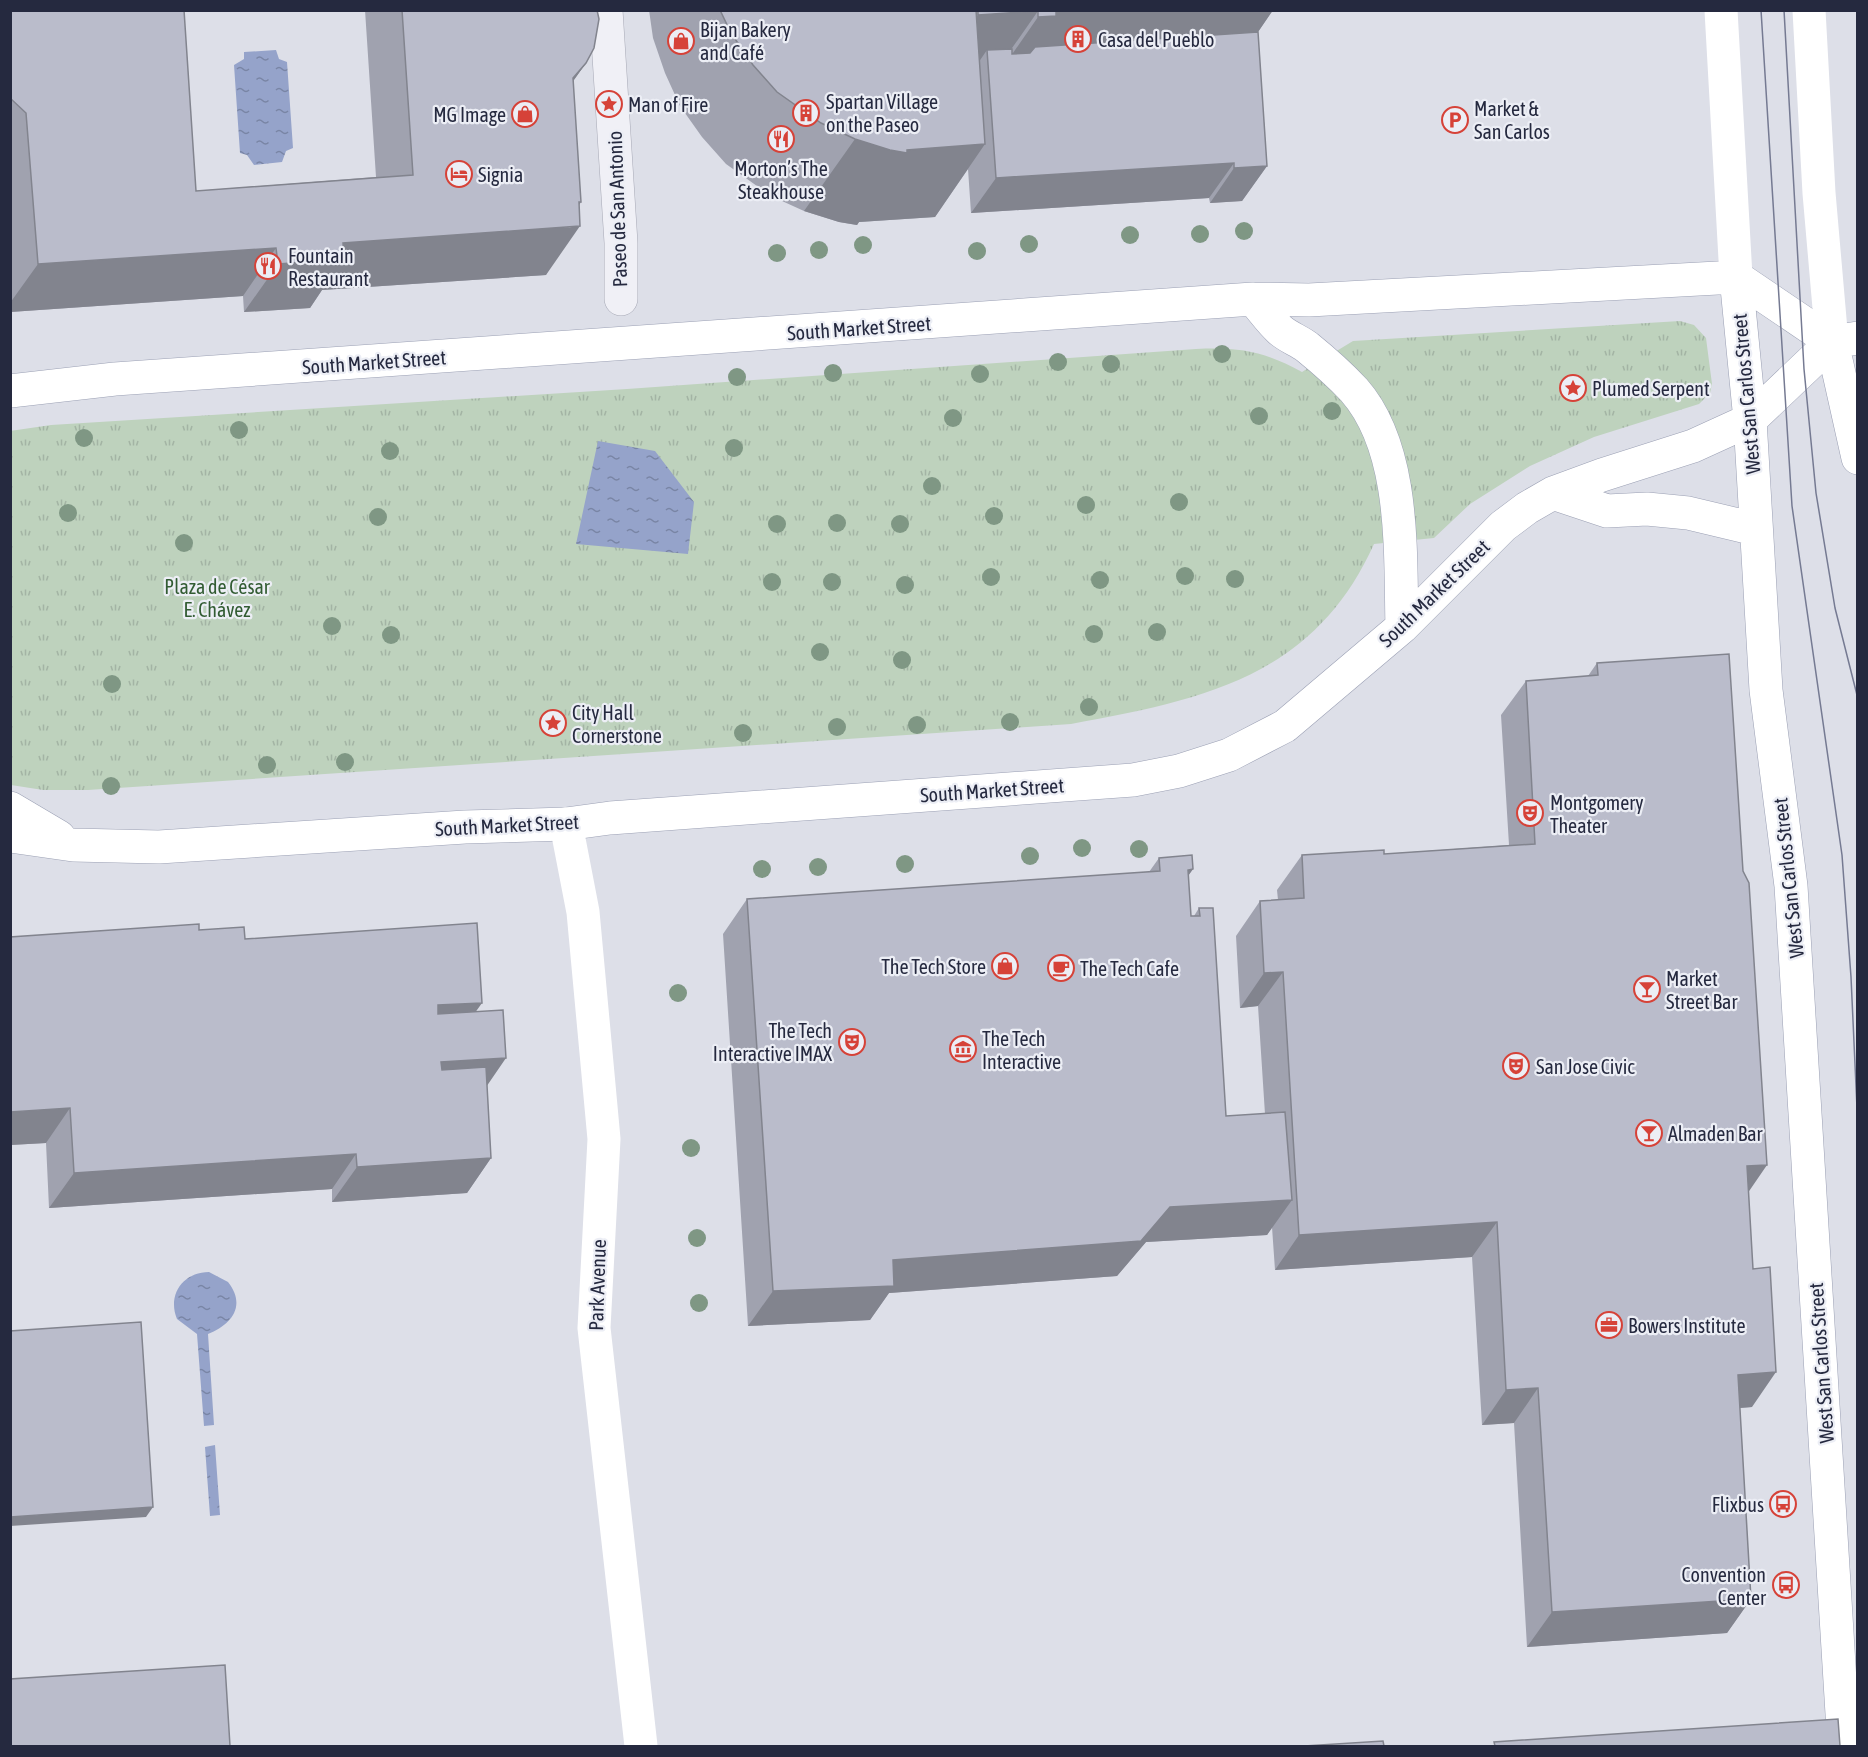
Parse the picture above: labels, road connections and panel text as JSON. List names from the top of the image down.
{
  "streets": {
    "main road": ["South Market Street", "West San Carlos Street", "Park Avenue"],
    "street": ["Paseo de San Antonio"]
  },
  "crossings": [
    ["South Market Street", "West San Carlos Street"],
    ["South Market Street", "Park Avenue"]
  ],
  "parks": ["Plaza de César E. Chávez"],
  "places": {
    "building": ["Casa del Pueblo", "Spartan Village on the Paseo"],
    "shop": ["Bijan Bakery and Café", "MG Image", "The Tech Store"],
    "place": ["Man of Fire", "Plumed Serpent", "City Hall Cornerstone"],
    "parking": ["Market & San Carlos"],
    "restaurant": ["Morton’s The Steakhouse", "Fountain Restaurant"],
    "hotel": ["Signia"],
    "theatre": ["Montgomery Theater", "The Tech Interactive IMAX", "San Jose Civic"],
    "cafe": ["The Tech Cafe"],
    "bar": ["Market Street Bar", "Almaden Bar"],
    "museum": ["The Tech Interactive"],
    "office": ["Bowers Institute"],
    "bus stop": ["Flixbus", "Convention Center"]
  }
}
